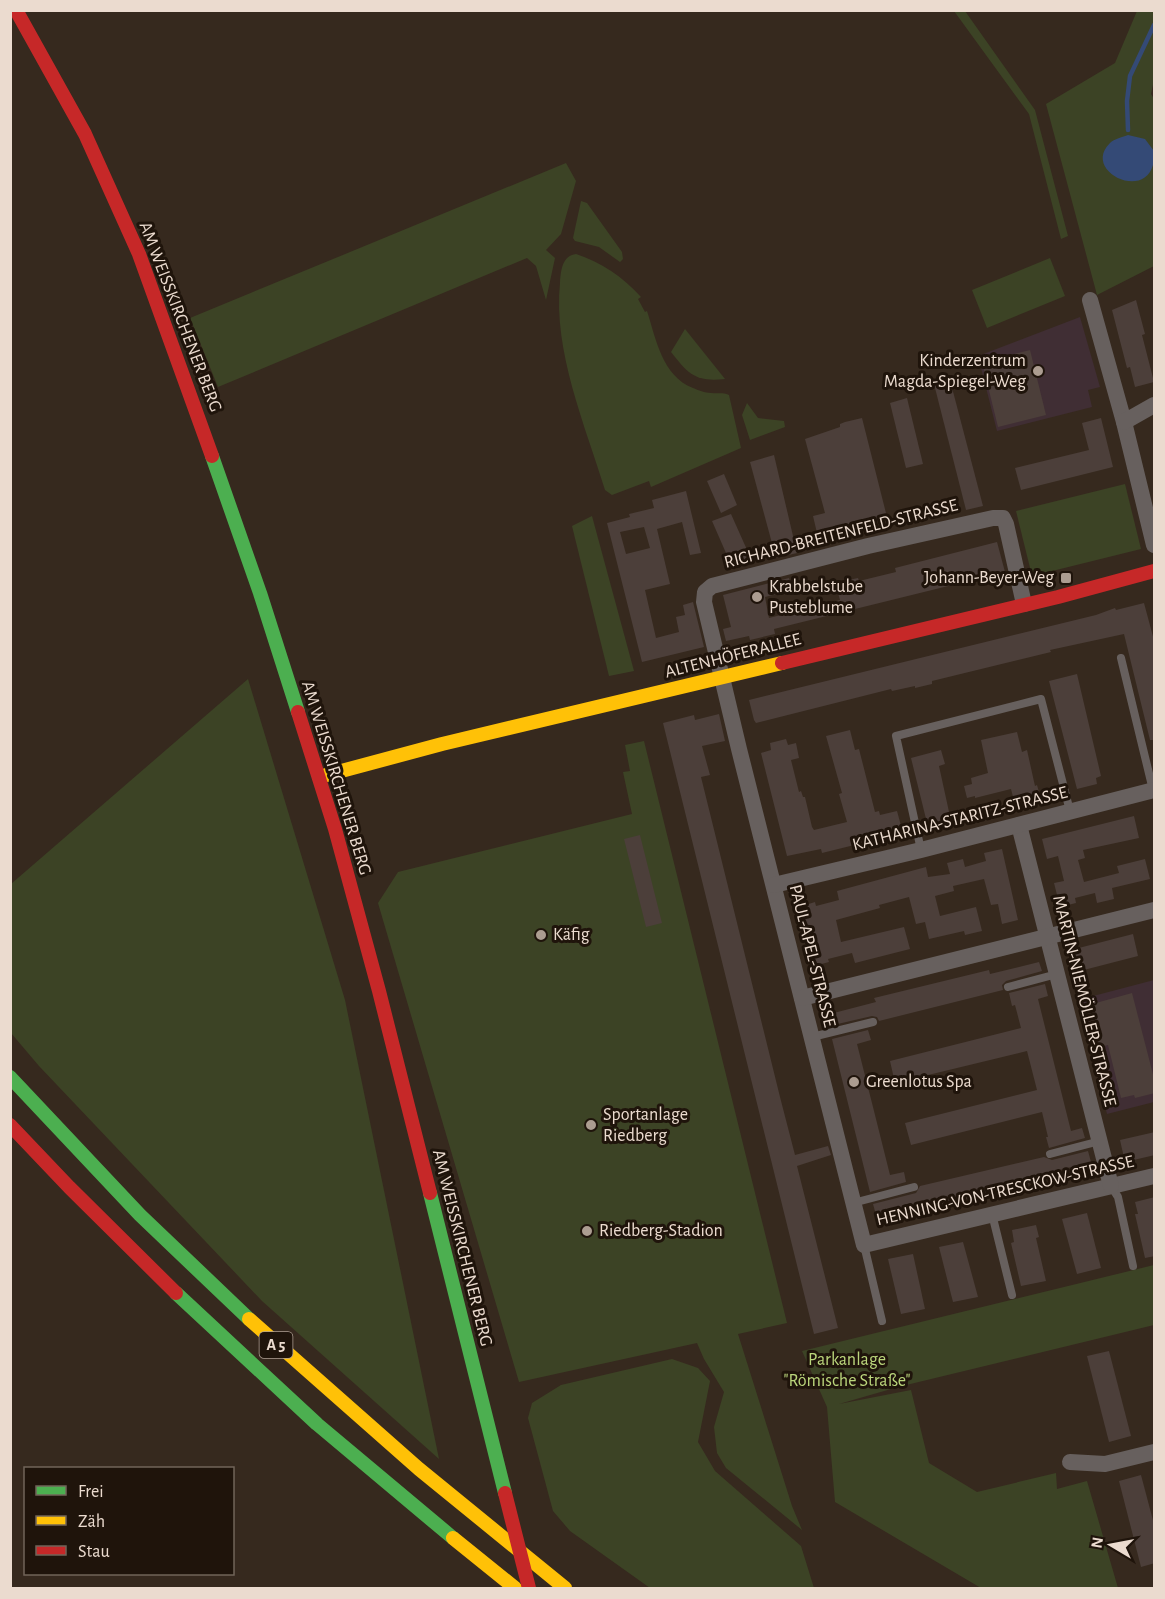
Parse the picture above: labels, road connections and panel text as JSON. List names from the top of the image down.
{
  "streets": {
    "main road": ["AM WEISSKIRCHENER BERG", "ALTENHÖFERALLEE", "A 5"],
    "street": [
      "RICHARD-BREITENFELD-STRASSE",
      "KATHARINA-STARITZ-STRASSE",
      "PAUL-APEL-STRASSE",
      "MARTIN-NIEMÖLLER-STRASSE",
      "HENNING-VON-TRESCKOW-STRASSE"
    ]
  },
  "crossings": [
    ["AM WEISSKIRCHENER BERG", "ALTENHÖFERALLEE"],
    ["RICHARD-BREITENFELD-STRASSE", "ALTENHÖFERALLEE"],
    ["RICHARD-BREITENFELD-STRASSE", "PAUL-APEL-STRASSE"],
    ["ALTENHÖFERALLEE", "PAUL-APEL-STRASSE"],
    ["KATHARINA-STARITZ-STRASSE", "PAUL-APEL-STRASSE"],
    ["KATHARINA-STARITZ-STRASSE", "MARTIN-NIEMÖLLER-STRASSE"],
    ["PAUL-APEL-STRASSE", "HENNING-VON-TRESCKOW-STRASSE"],
    ["MARTIN-NIEMÖLLER-STRASSE", "HENNING-VON-TRESCKOW-STRASSE"]
  ],
  "parks": ["Parkanlage \"Römische Straße\""],
  "places": {
    "other": [
      "Kinderzentrum Magda-Spiegel-Weg",
      "Krabbelstube Pusteblume",
      "Käfig",
      "Greenlotus Spa",
      "Sportanlage Riedberg",
      "Riedberg-Stadion"
    ],
    "transit": ["Johann-Beyer-Weg"]
  },
  "legend": ["Frei", "Zäh", "Stau"],
  "north": "left"
}
